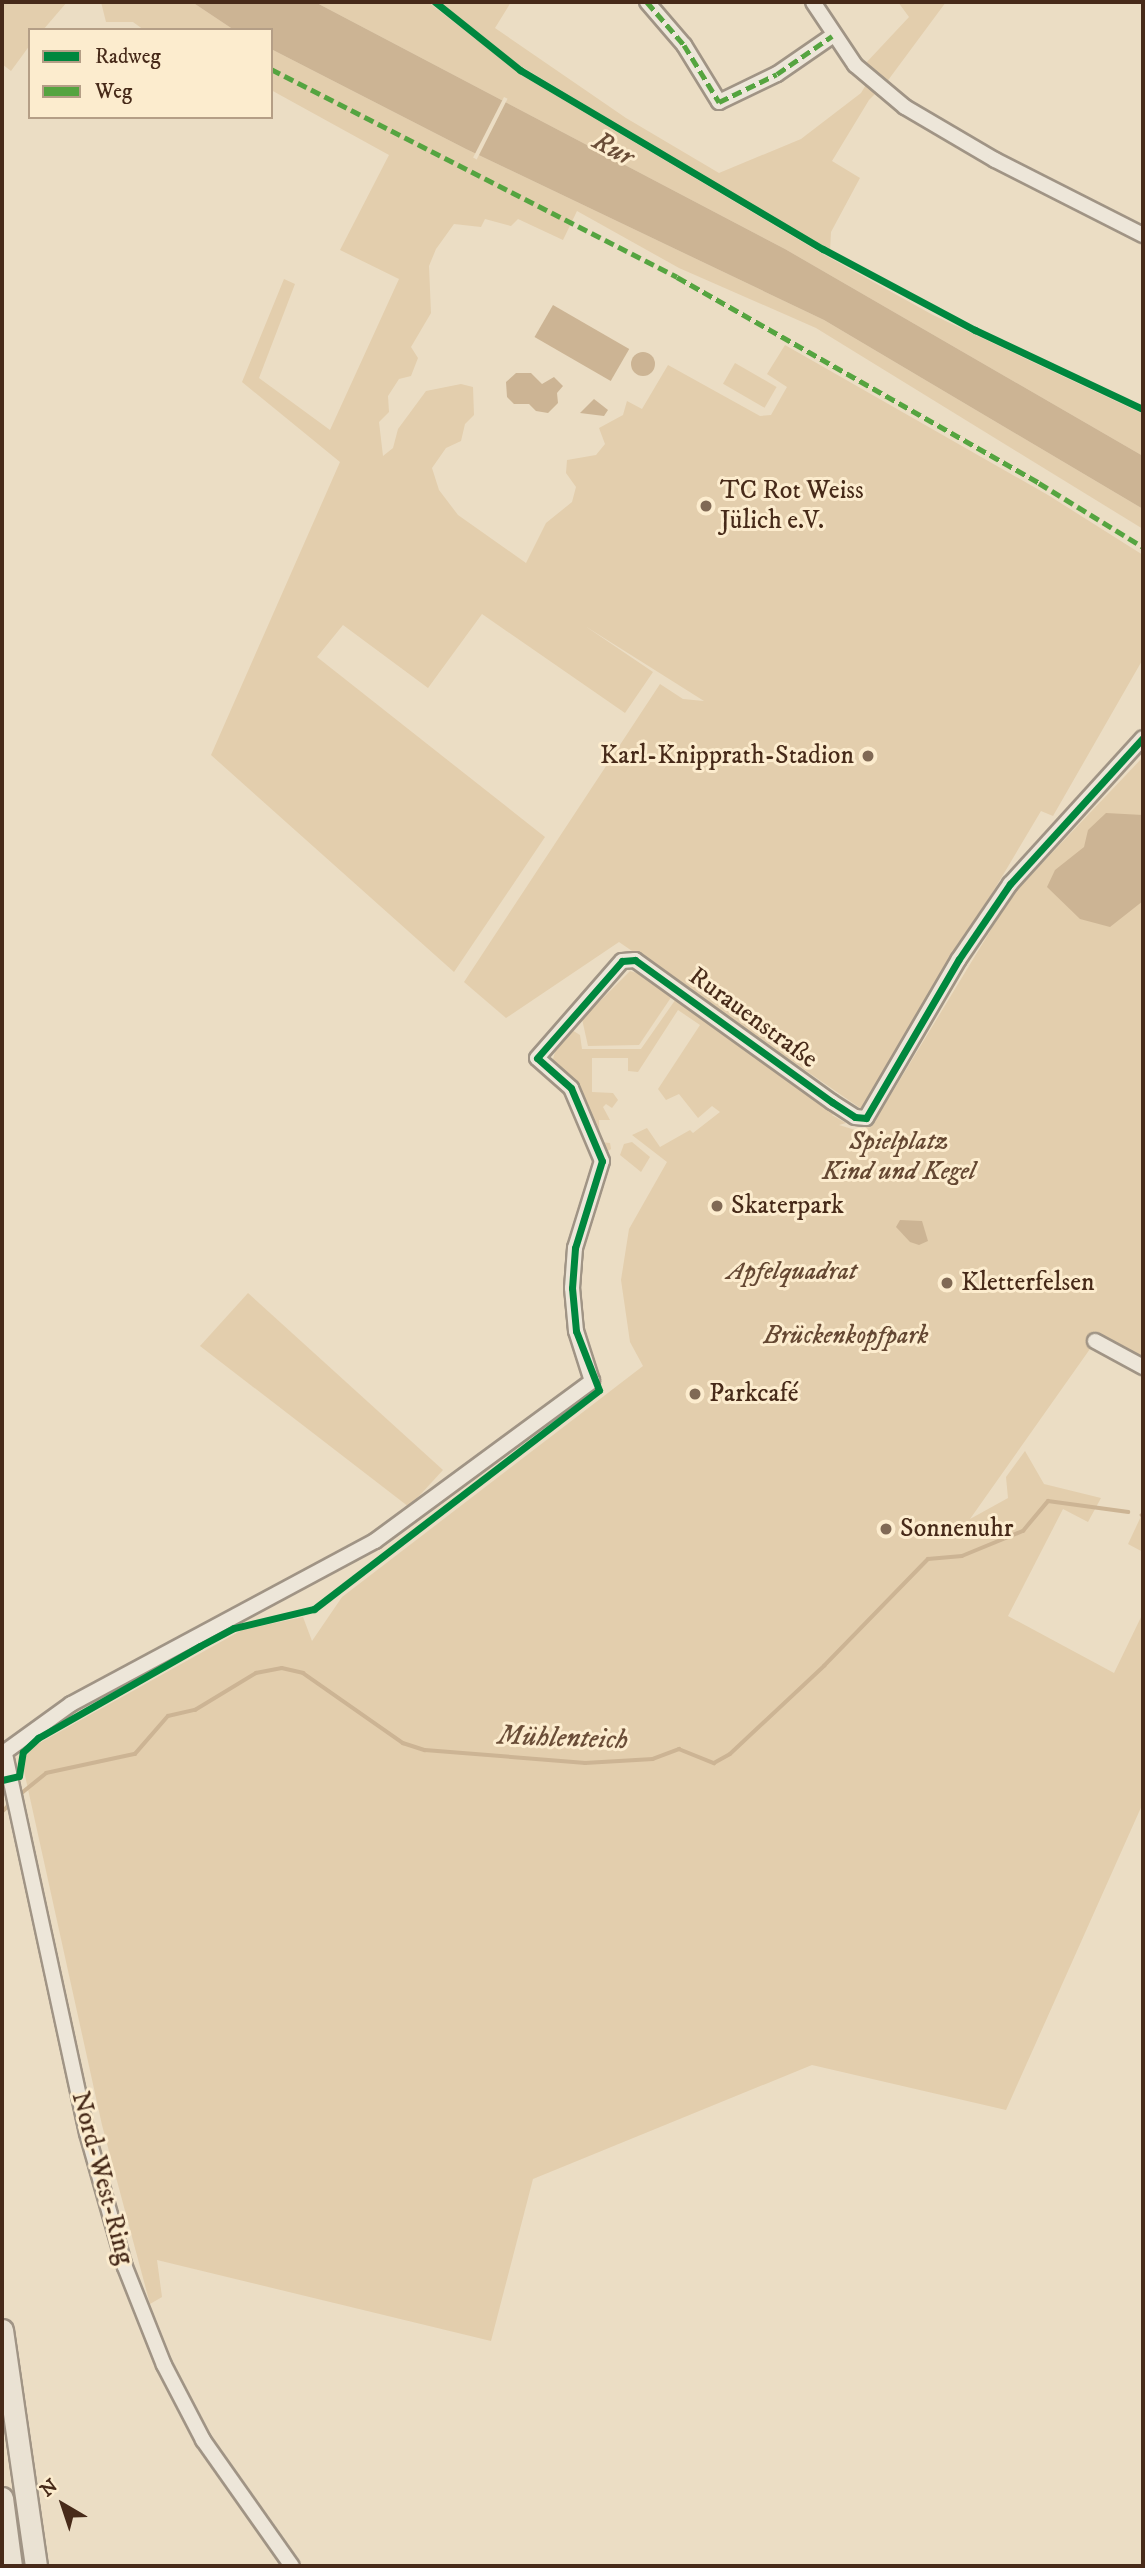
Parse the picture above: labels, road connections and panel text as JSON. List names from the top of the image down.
{
  "streets": {
    "street": ["Rurauenstraße", "Nord-West-Ring"]
  },
  "crossings": [
    ["Rurauenstraße", "Nord-West-Ring"]
  ],
  "water": ["Rur", "Mühlenteich"],
  "parks": ["Spielplatz Kind und Kegel", "Apfelquadrat", "Brückenkopfpark"],
  "places": [
    "TC Rot Weiss Jülich e.V.",
    "Karl-Knipprath-Stadion",
    "Skaterpark",
    "Kletterfelsen",
    "Parkcafé",
    "Sonnenuhr"
  ],
  "legend": ["Radweg", "Weg"],
  "north": "top left"
}
